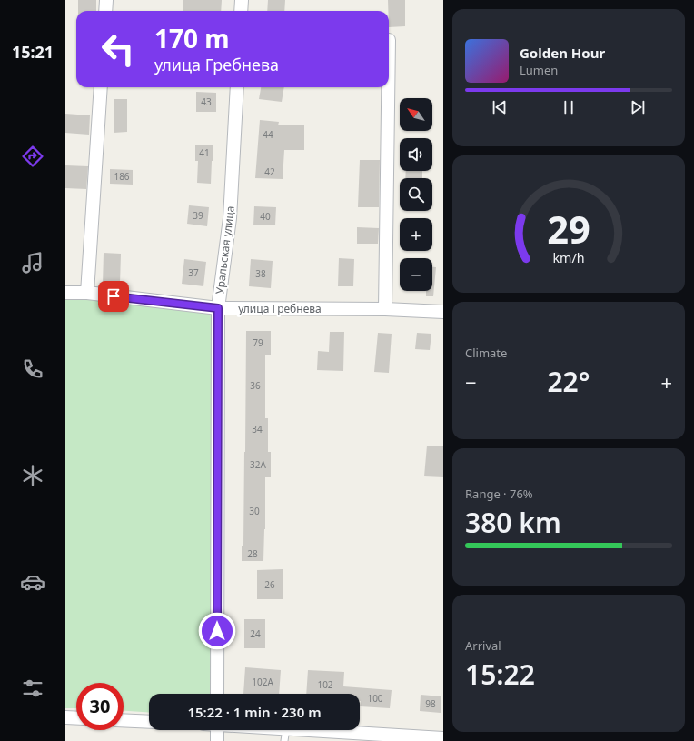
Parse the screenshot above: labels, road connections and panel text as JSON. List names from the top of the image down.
{
  "streets": {
    "street": ["Уральская улица", "улица Гребнева"]
  },
  "crossings": [
    ["Уральская улица", "улица Гребнева"]
  ],
  "house_numbers": [
    "43",
    "44",
    "41",
    "42",
    "186",
    "39",
    "40",
    "37",
    "38",
    "79",
    "36",
    "34",
    "32А",
    "30",
    "28",
    "26",
    "24",
    "102А",
    "102",
    "100",
    "98"
  ],
  "north": "top left",
  "page": {
    "tabs": "15:21",
    "turn": ["170 m", "улица Гребнева"],
    "song": ["Golden Hour", "Lumen"],
    "map_buttons": ["+", "−"],
    "tile": [
      "Climate",
      ["Range · 76%", "380 km"],
      ["Arrival", "15:22"]
    ],
    "heat": ["−", "22°", "+"],
    "limit": "30",
    "trip": "15:22 · 1 min · 230 m",
    "gauge": ["29", "km/h"]
  }
}
